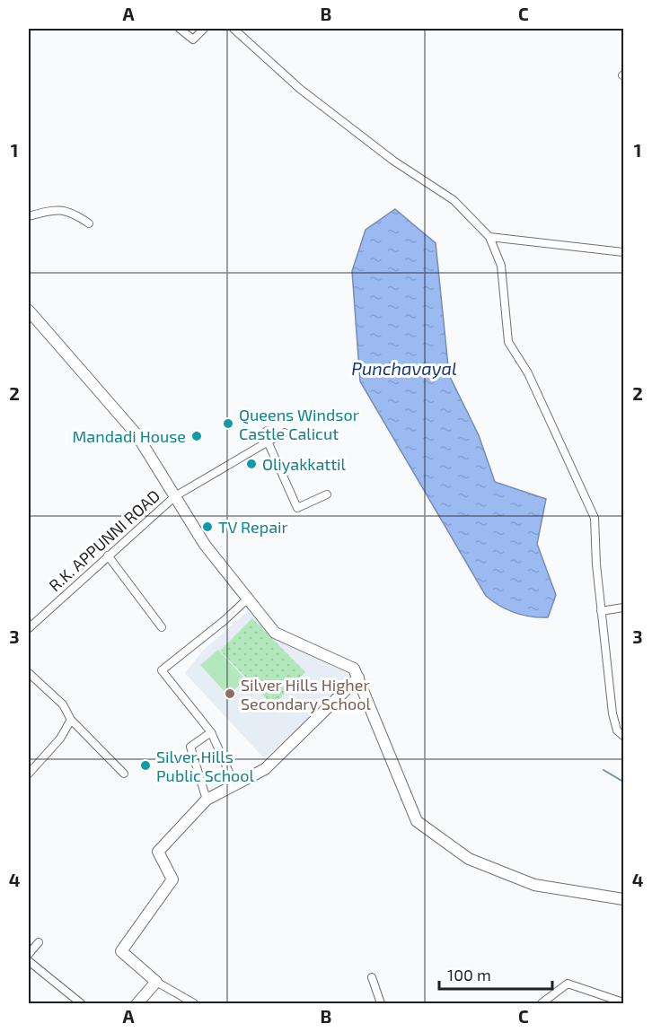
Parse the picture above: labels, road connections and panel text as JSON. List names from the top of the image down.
{
  "streets": {
    "street": ["R.K. APPUNNI ROAD"]
  },
  "water": ["Punchavayal"],
  "places": [
    "Queens Windsor Castle Calicut",
    "Mandadi House",
    "Oliyakkattil",
    "TV Repair",
    "Silver Hills Higher Secondary School",
    "Silver Hills Public School"
  ],
  "scale_bar": "100 m",
  "grid": {
    "columns": ["A", "B", "C"],
    "rows": [
      "1",
      "2",
      "3",
      "4"
    ]
  }
}
